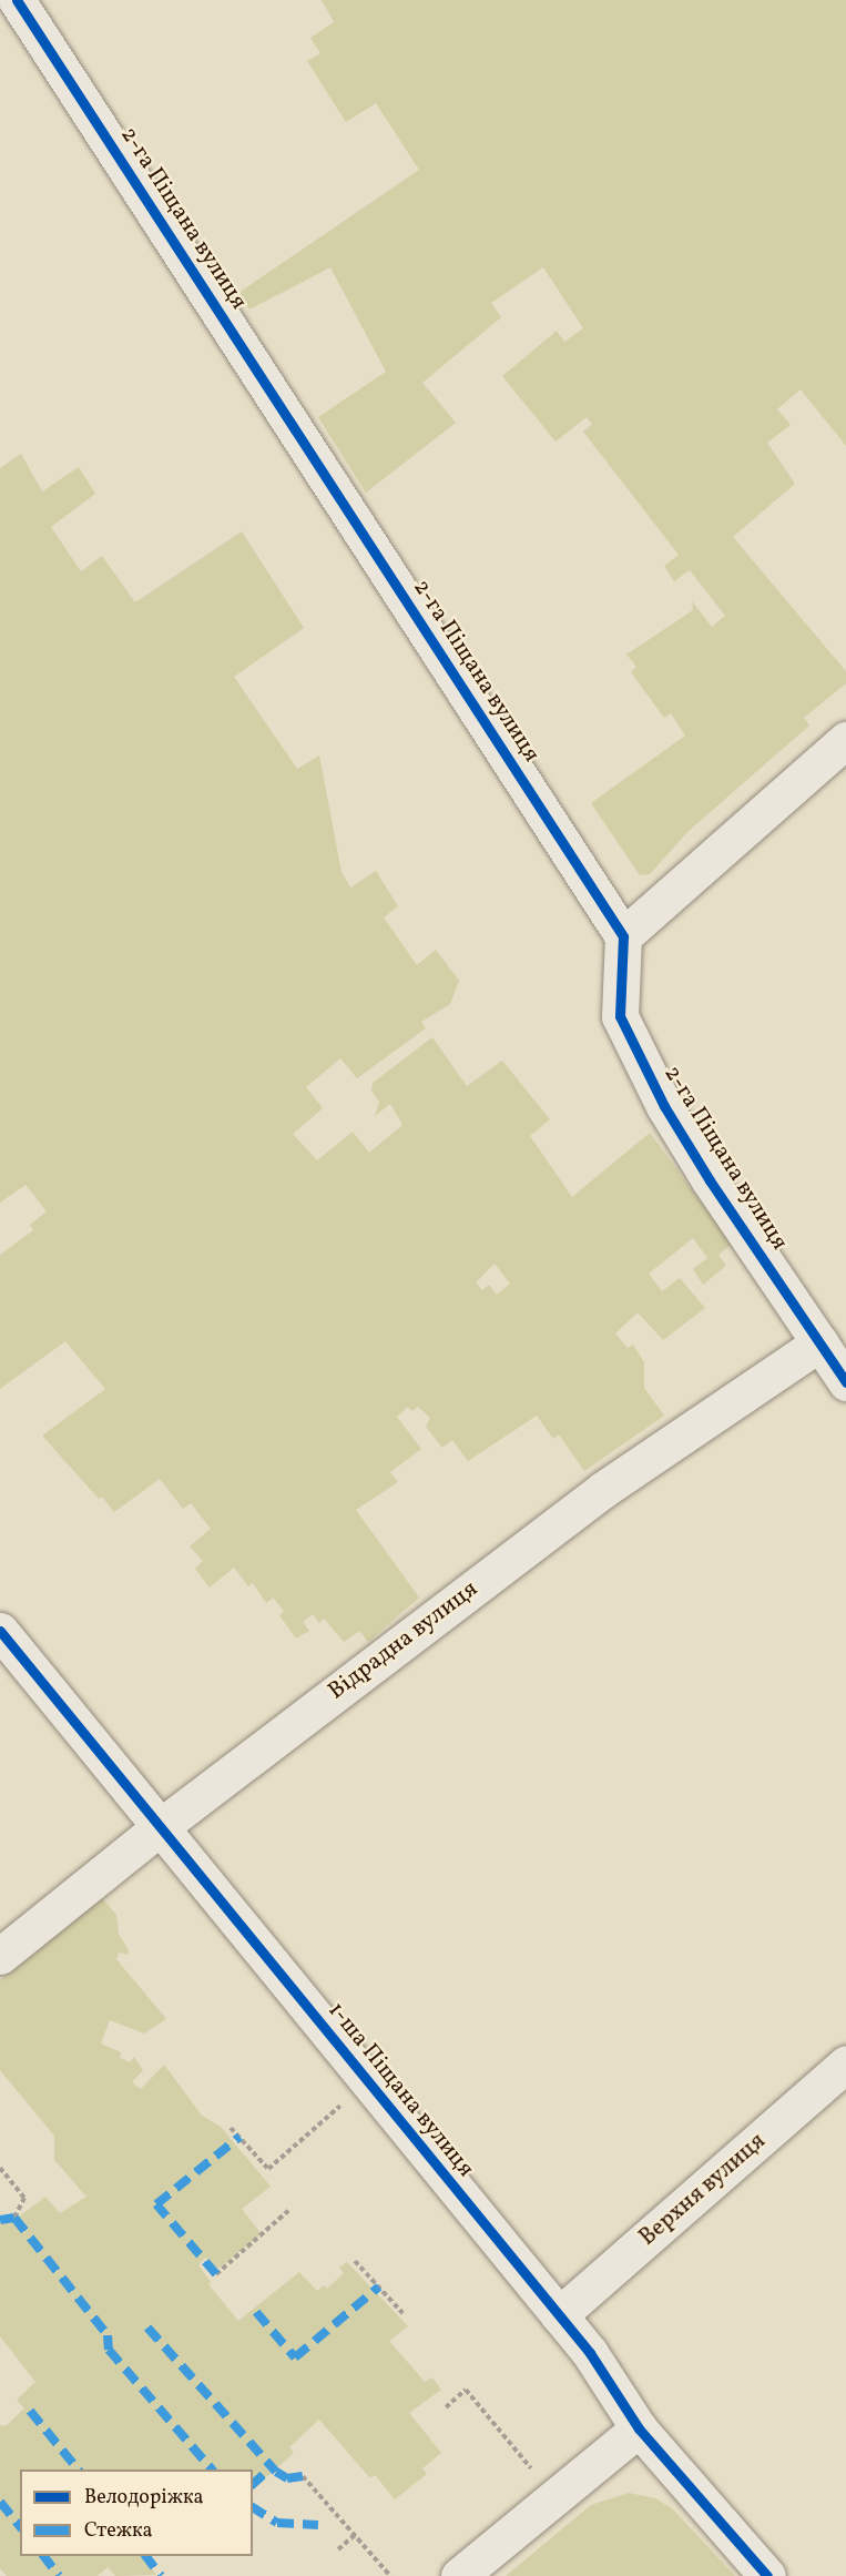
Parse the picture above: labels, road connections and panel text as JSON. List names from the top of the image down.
{
  "streets": {
    "street": [
      "2-га Піщана вулиця",
      "Відрадна вулиця",
      "1-ша Піщана вулиця",
      "Верхня вулиця"
    ]
  },
  "crossings": [
    ["2-га Піщана вулиця", "Відрадна вулиця"],
    ["Відрадна вулиця", "1-ша Піщана вулиця"],
    ["1-ша Піщана вулиця", "Верхня вулиця"]
  ],
  "legend": ["Велодоріжка", "Стежка"]
}
